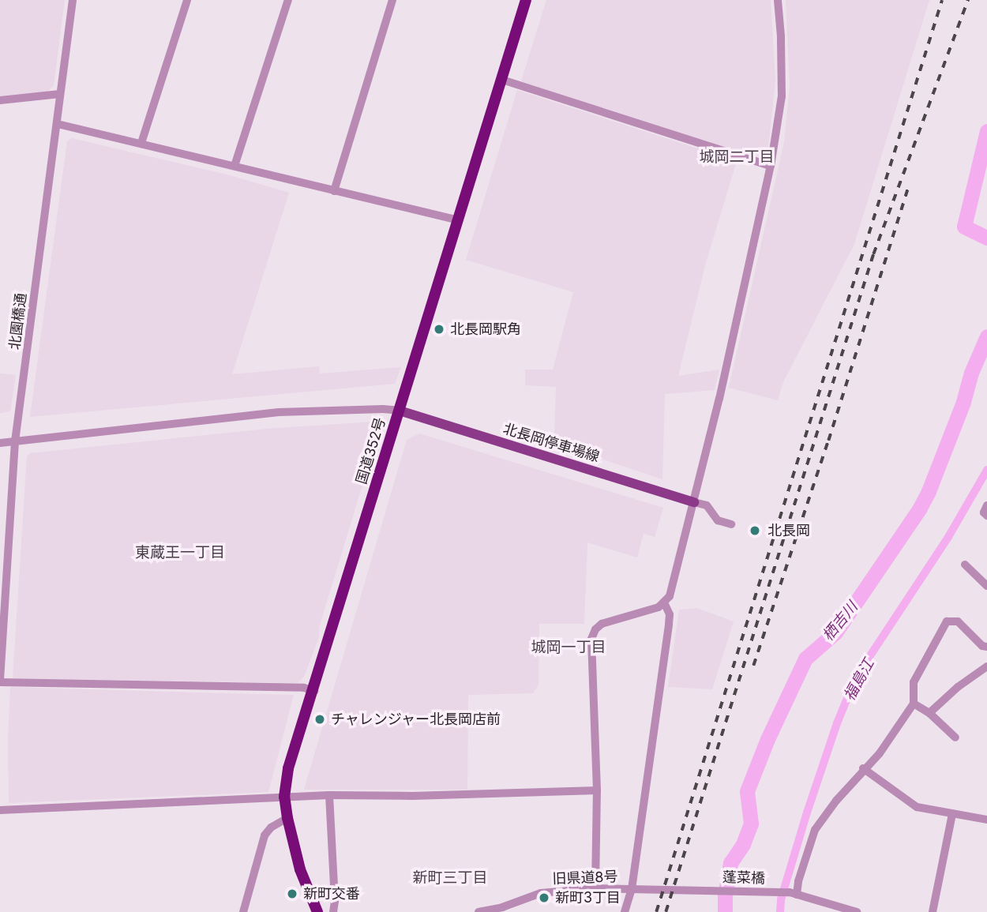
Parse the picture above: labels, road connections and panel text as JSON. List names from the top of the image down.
{
  "streets": {
    "highway": ["国道352号"],
    "main road": ["北長岡停車場線"],
    "street": ["北園橋通", "旧県道8号", "蓬菜橋"]
  },
  "crossings": [
    ["北長岡停車場線", "国道352号"],
    ["旧県道8号", "蓬菜橋"]
  ],
  "districts": [
    "城岡二丁目",
    "東蔵王一丁目",
    "城岡一丁目",
    "新町三丁目"
  ],
  "water": ["栖吉川", "福島江"],
  "places": [
    "北長岡駅角",
    "北長岡",
    "チャレンジャー北長岡店前",
    "新町交番",
    "新町3丁目"
  ]
}
